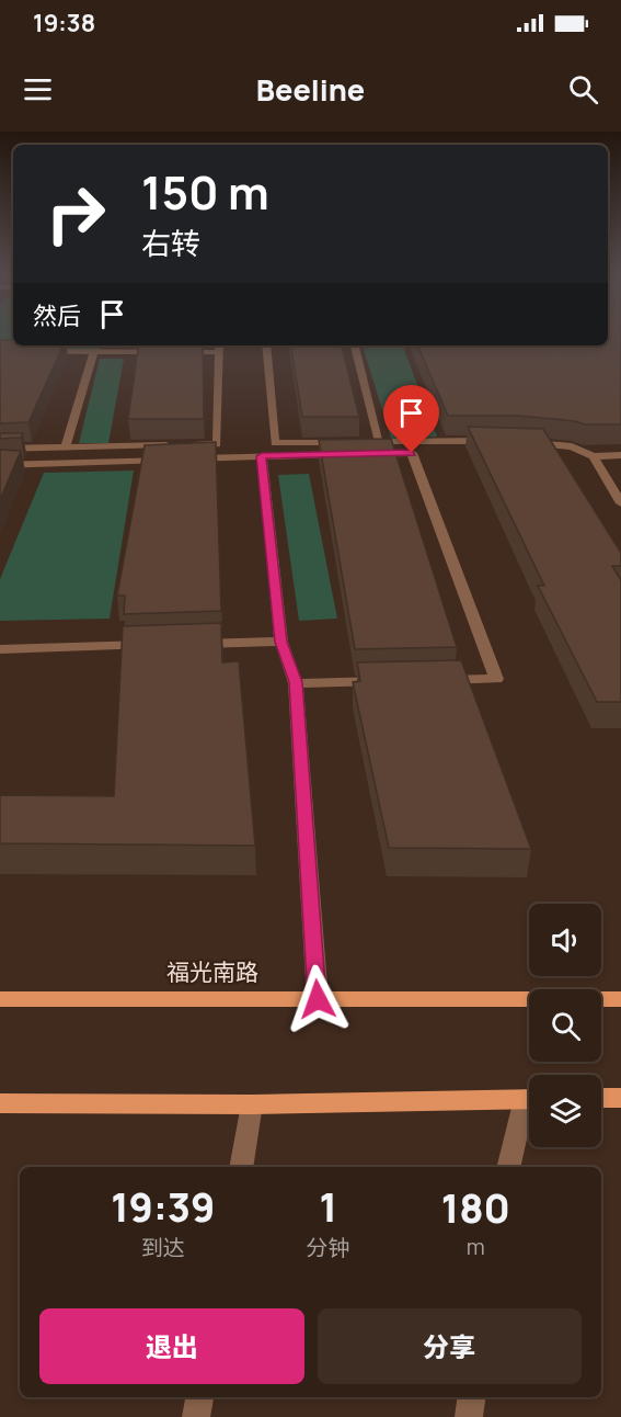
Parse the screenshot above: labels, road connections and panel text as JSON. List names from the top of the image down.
{
  "streets": {
    "main road": ["福光南路"]
  },
  "page": {
    "status": "19:38",
    "header": "Beeline",
    "turn": ["150 m", "右转"],
    "then": "然后",
    "eta": [
      "19:39",
      "到达",
      "1",
      "分钟",
      "180",
      "m"
    ],
    "buttons": ["退出", "分享"]
  }
}
